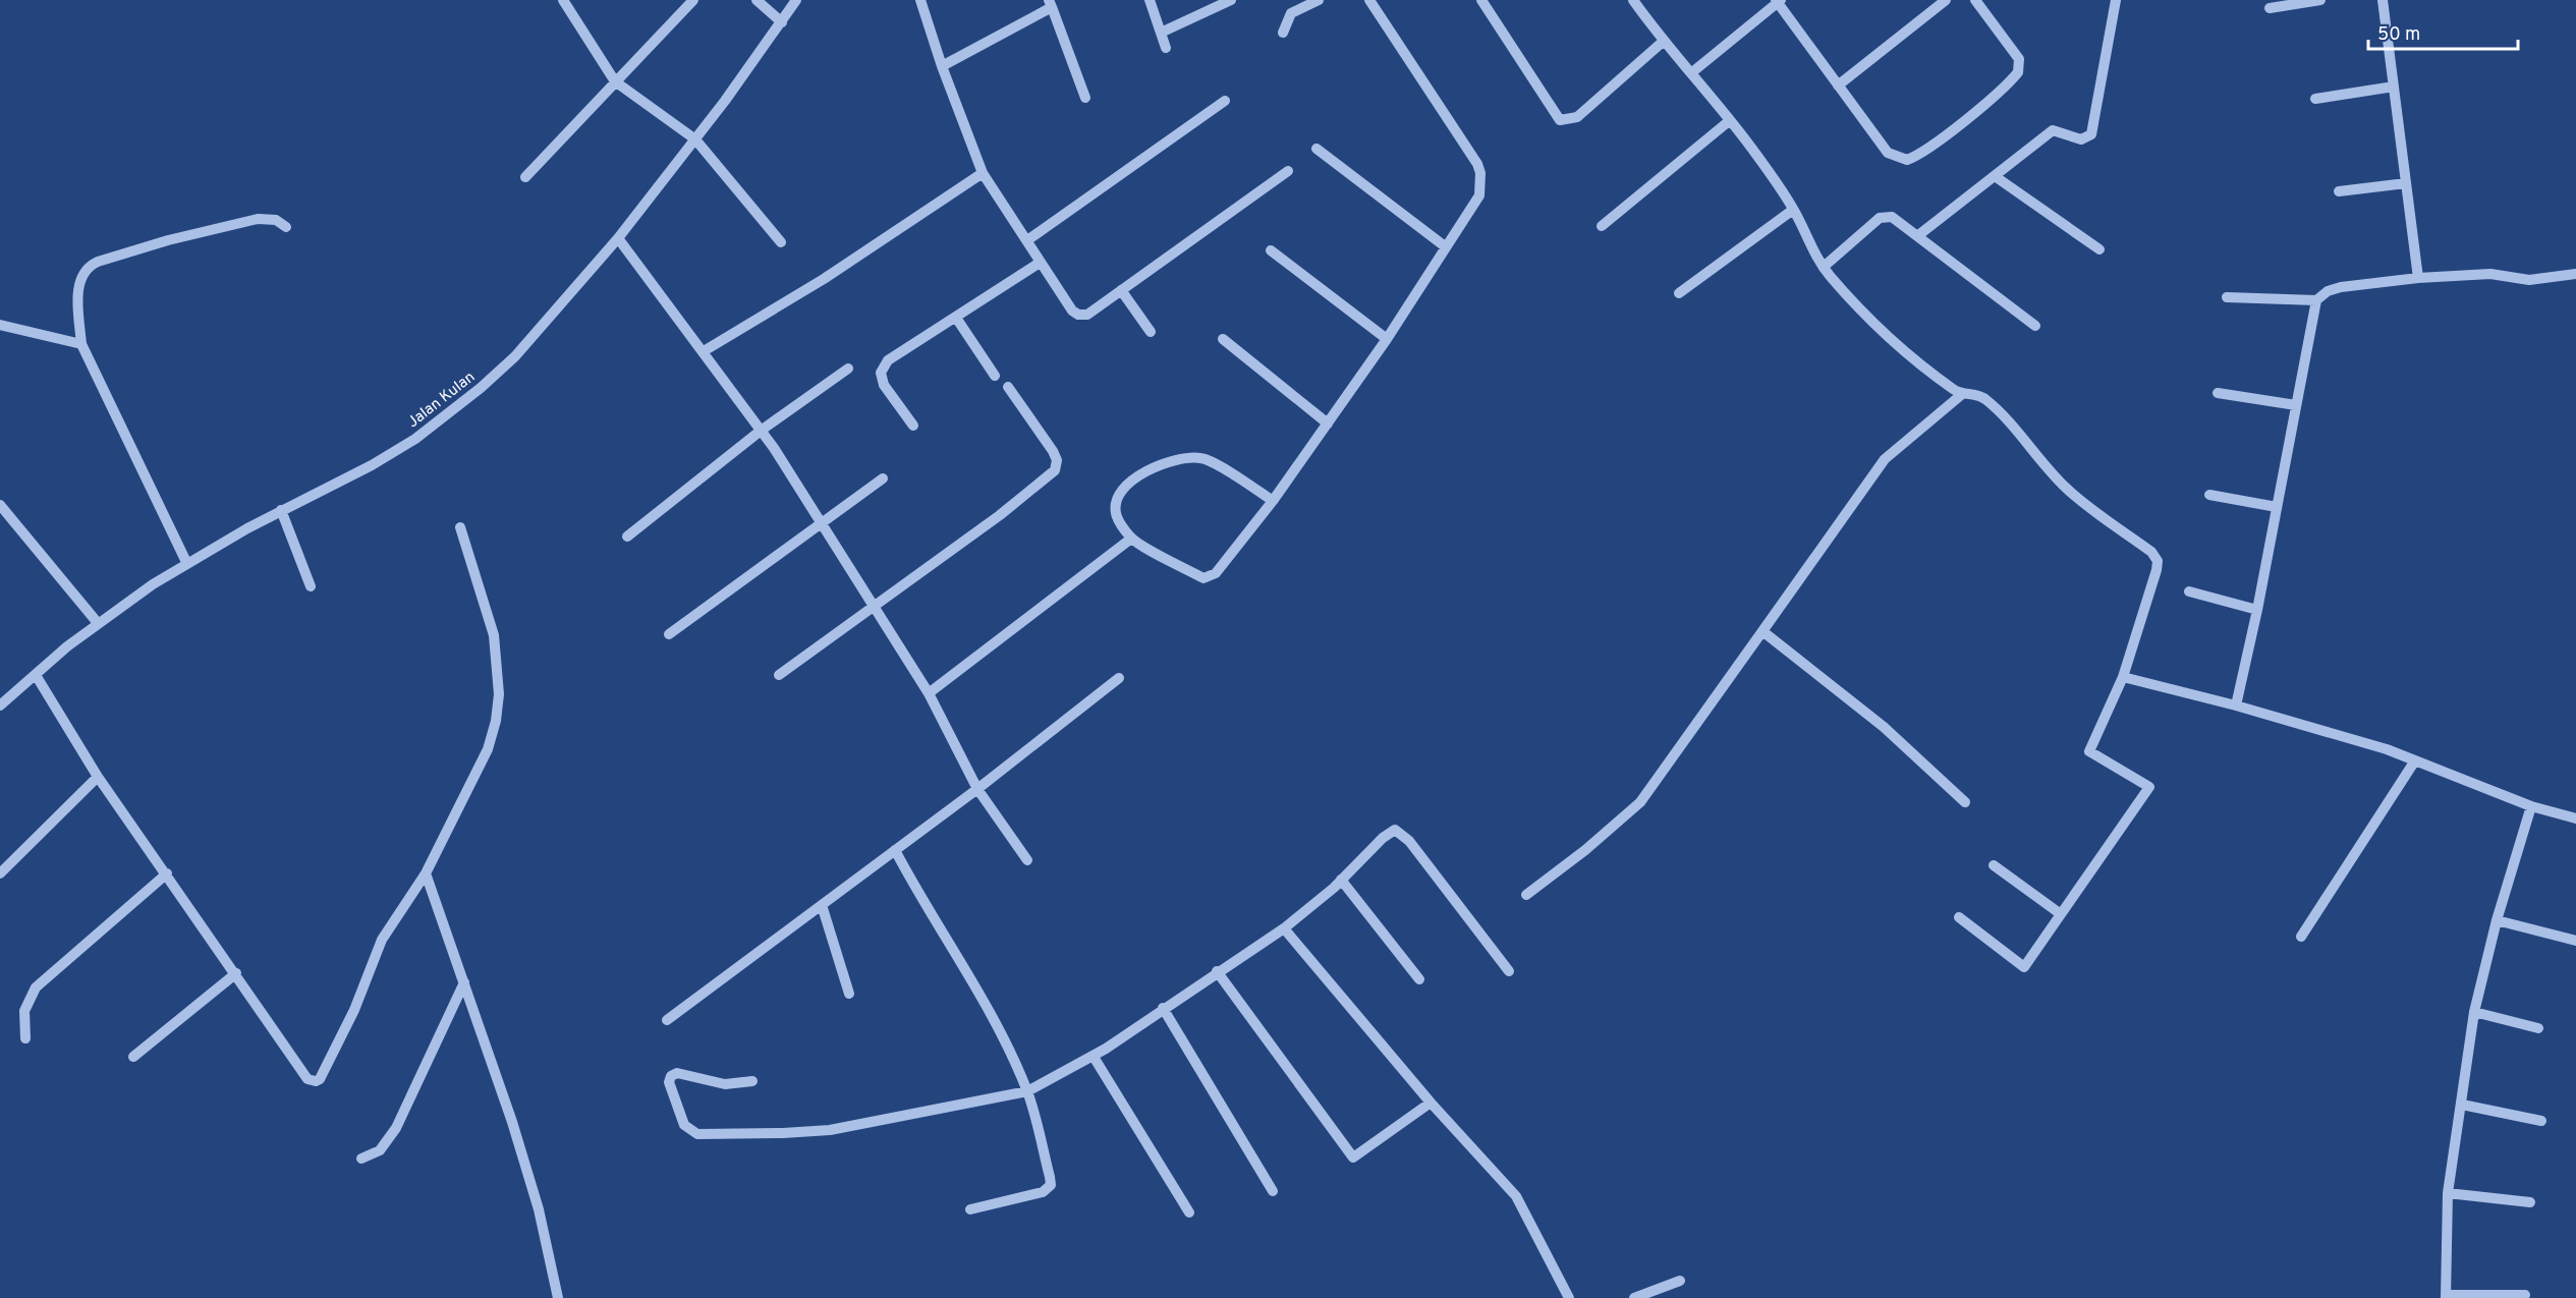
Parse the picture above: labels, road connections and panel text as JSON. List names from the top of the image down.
{
  "streets": {
    "street": ["Jalan Kulan"]
  },
  "scale_bar": "50 m"
}
